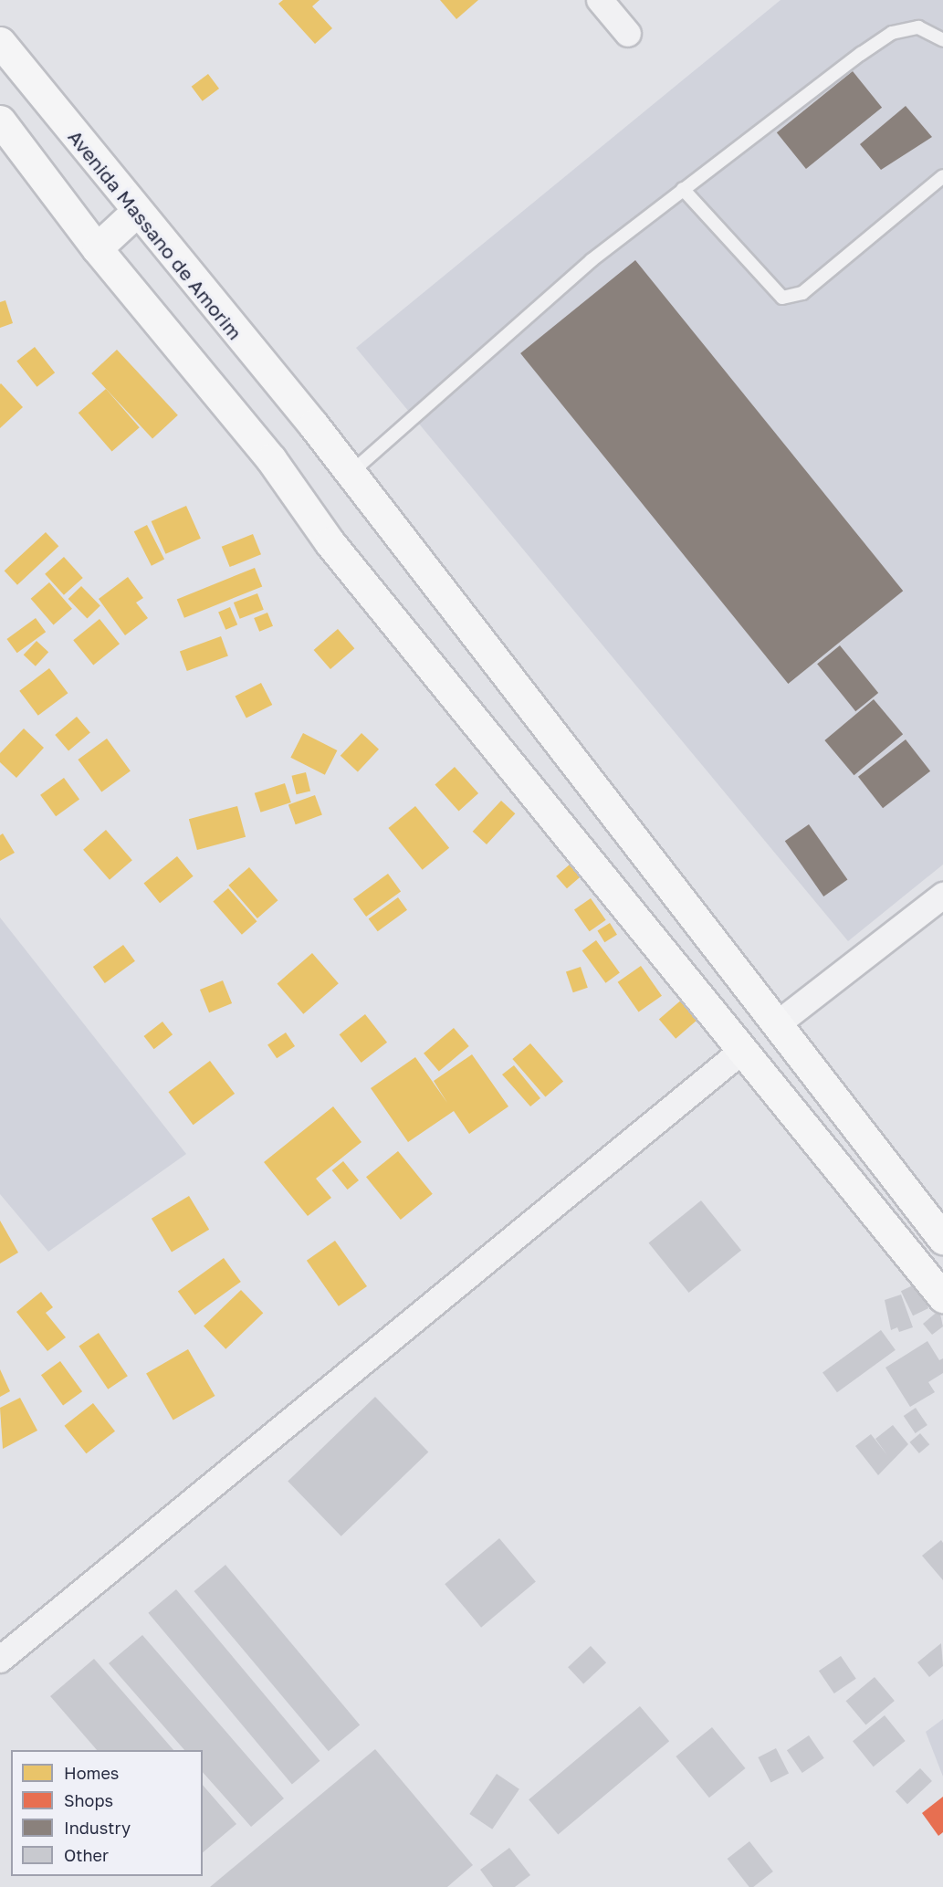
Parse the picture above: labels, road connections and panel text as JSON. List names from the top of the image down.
{
  "streets": {
    "highway": ["Avenida Massano de Amorim"]
  },
  "legend": [
    "Homes",
    "Shops",
    "Industry",
    "Other"
  ]
}
